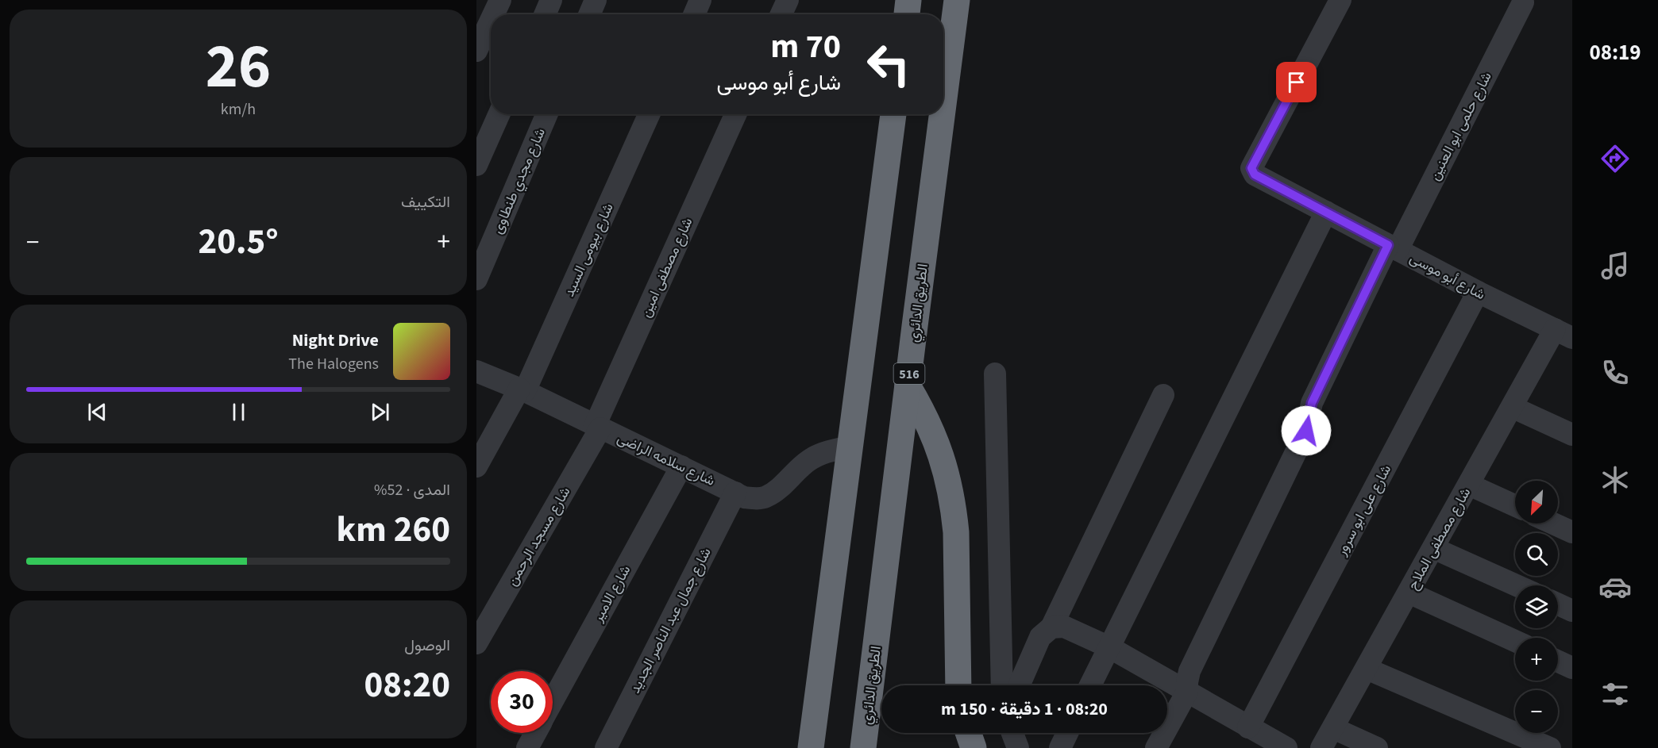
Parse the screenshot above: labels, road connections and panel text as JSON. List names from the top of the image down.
{
  "streets": {
    "highway": ["الطريق الدائري", "516"],
    "street": [
      "شارع حلمى ابو العنين",
      "شارع مجدي طنطاوى",
      "شارع بيومى السيد",
      "شارع مصطفى امين",
      "شارع أبو موسى",
      "شارع سلامه الراضى",
      "شارع على ابو سرور",
      "شارع مسجد الرحمن",
      "شارع مصطفى الملاح",
      "شارع الامير",
      "شارع جمال عبد الناصر الجديد"
    ]
  },
  "crossings": [
    ["شارع حلمى ابو العنين", "شارع أبو موسى"],
    ["شارع بيومى السيد", "شارع سلامه الراضى"],
    ["شارع مصطفى امين", "شارع سلامه الراضى"],
    ["شارع مصطفى امين", "شارع مسجد الرحمن"],
    ["شارع أبو موسى", "شارع على ابو سرور"],
    ["شارع أبو موسى", "شارع مصطفى الملاح"],
    ["شارع سلامه الراضى", "شارع مسجد الرحمن"],
    ["شارع سلامه الراضى", "شارع الامير"],
    ["شارع سلامه الراضى", "شارع جمال عبد الناصر الجديد"]
  ],
  "north": "bottom left",
  "page": {
    "tabs": "08:19",
    "tile": [
      ["26", "km/h"],
      "التكييف",
      ["المدى · 52%", "260 km"],
      ["الوصول", "08:20"]
    ],
    "turn": ["70 m", "شارع أبو موسى"],
    "heat": ["−", "20.5°", "+"],
    "song": ["Night Drive", "The Halogens"],
    "map_buttons": ["+", "−"],
    "limit": "30",
    "trip": "08:20 · 1 دقيقة · 150 m"
  }
}
